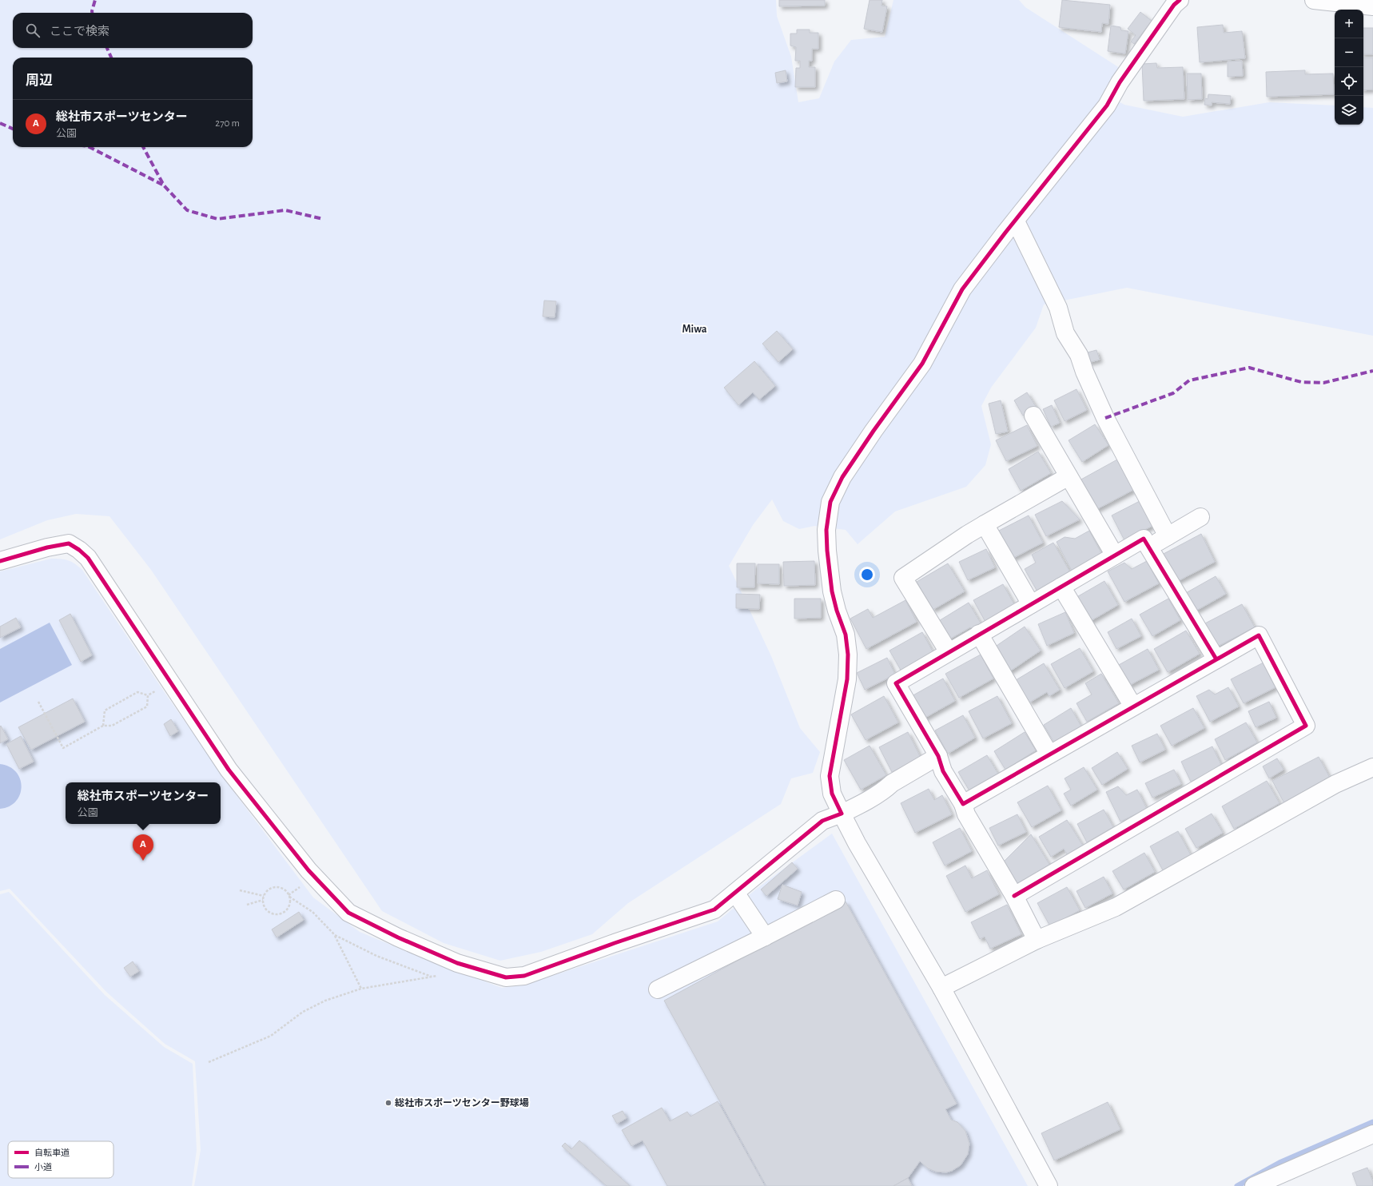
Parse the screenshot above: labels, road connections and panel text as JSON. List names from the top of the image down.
{
  "districts": ["Miwa"],
  "places": ["総社市スポーツセンター野球場"],
  "legend": ["自転車道", "小道"],
  "page": {
    "map_buttons": ["+", "−"],
    "search": "ここで検索",
    "heading": "周辺",
    "list": [
      {
        "mark": "A",
        "name": "総社市スポーツセンター",
        "note": "公園",
        "value": "270 m"
      }
    ],
    "popup": ["総社市スポーツセンター", "公園"],
    "pins": "A"
  }
}
